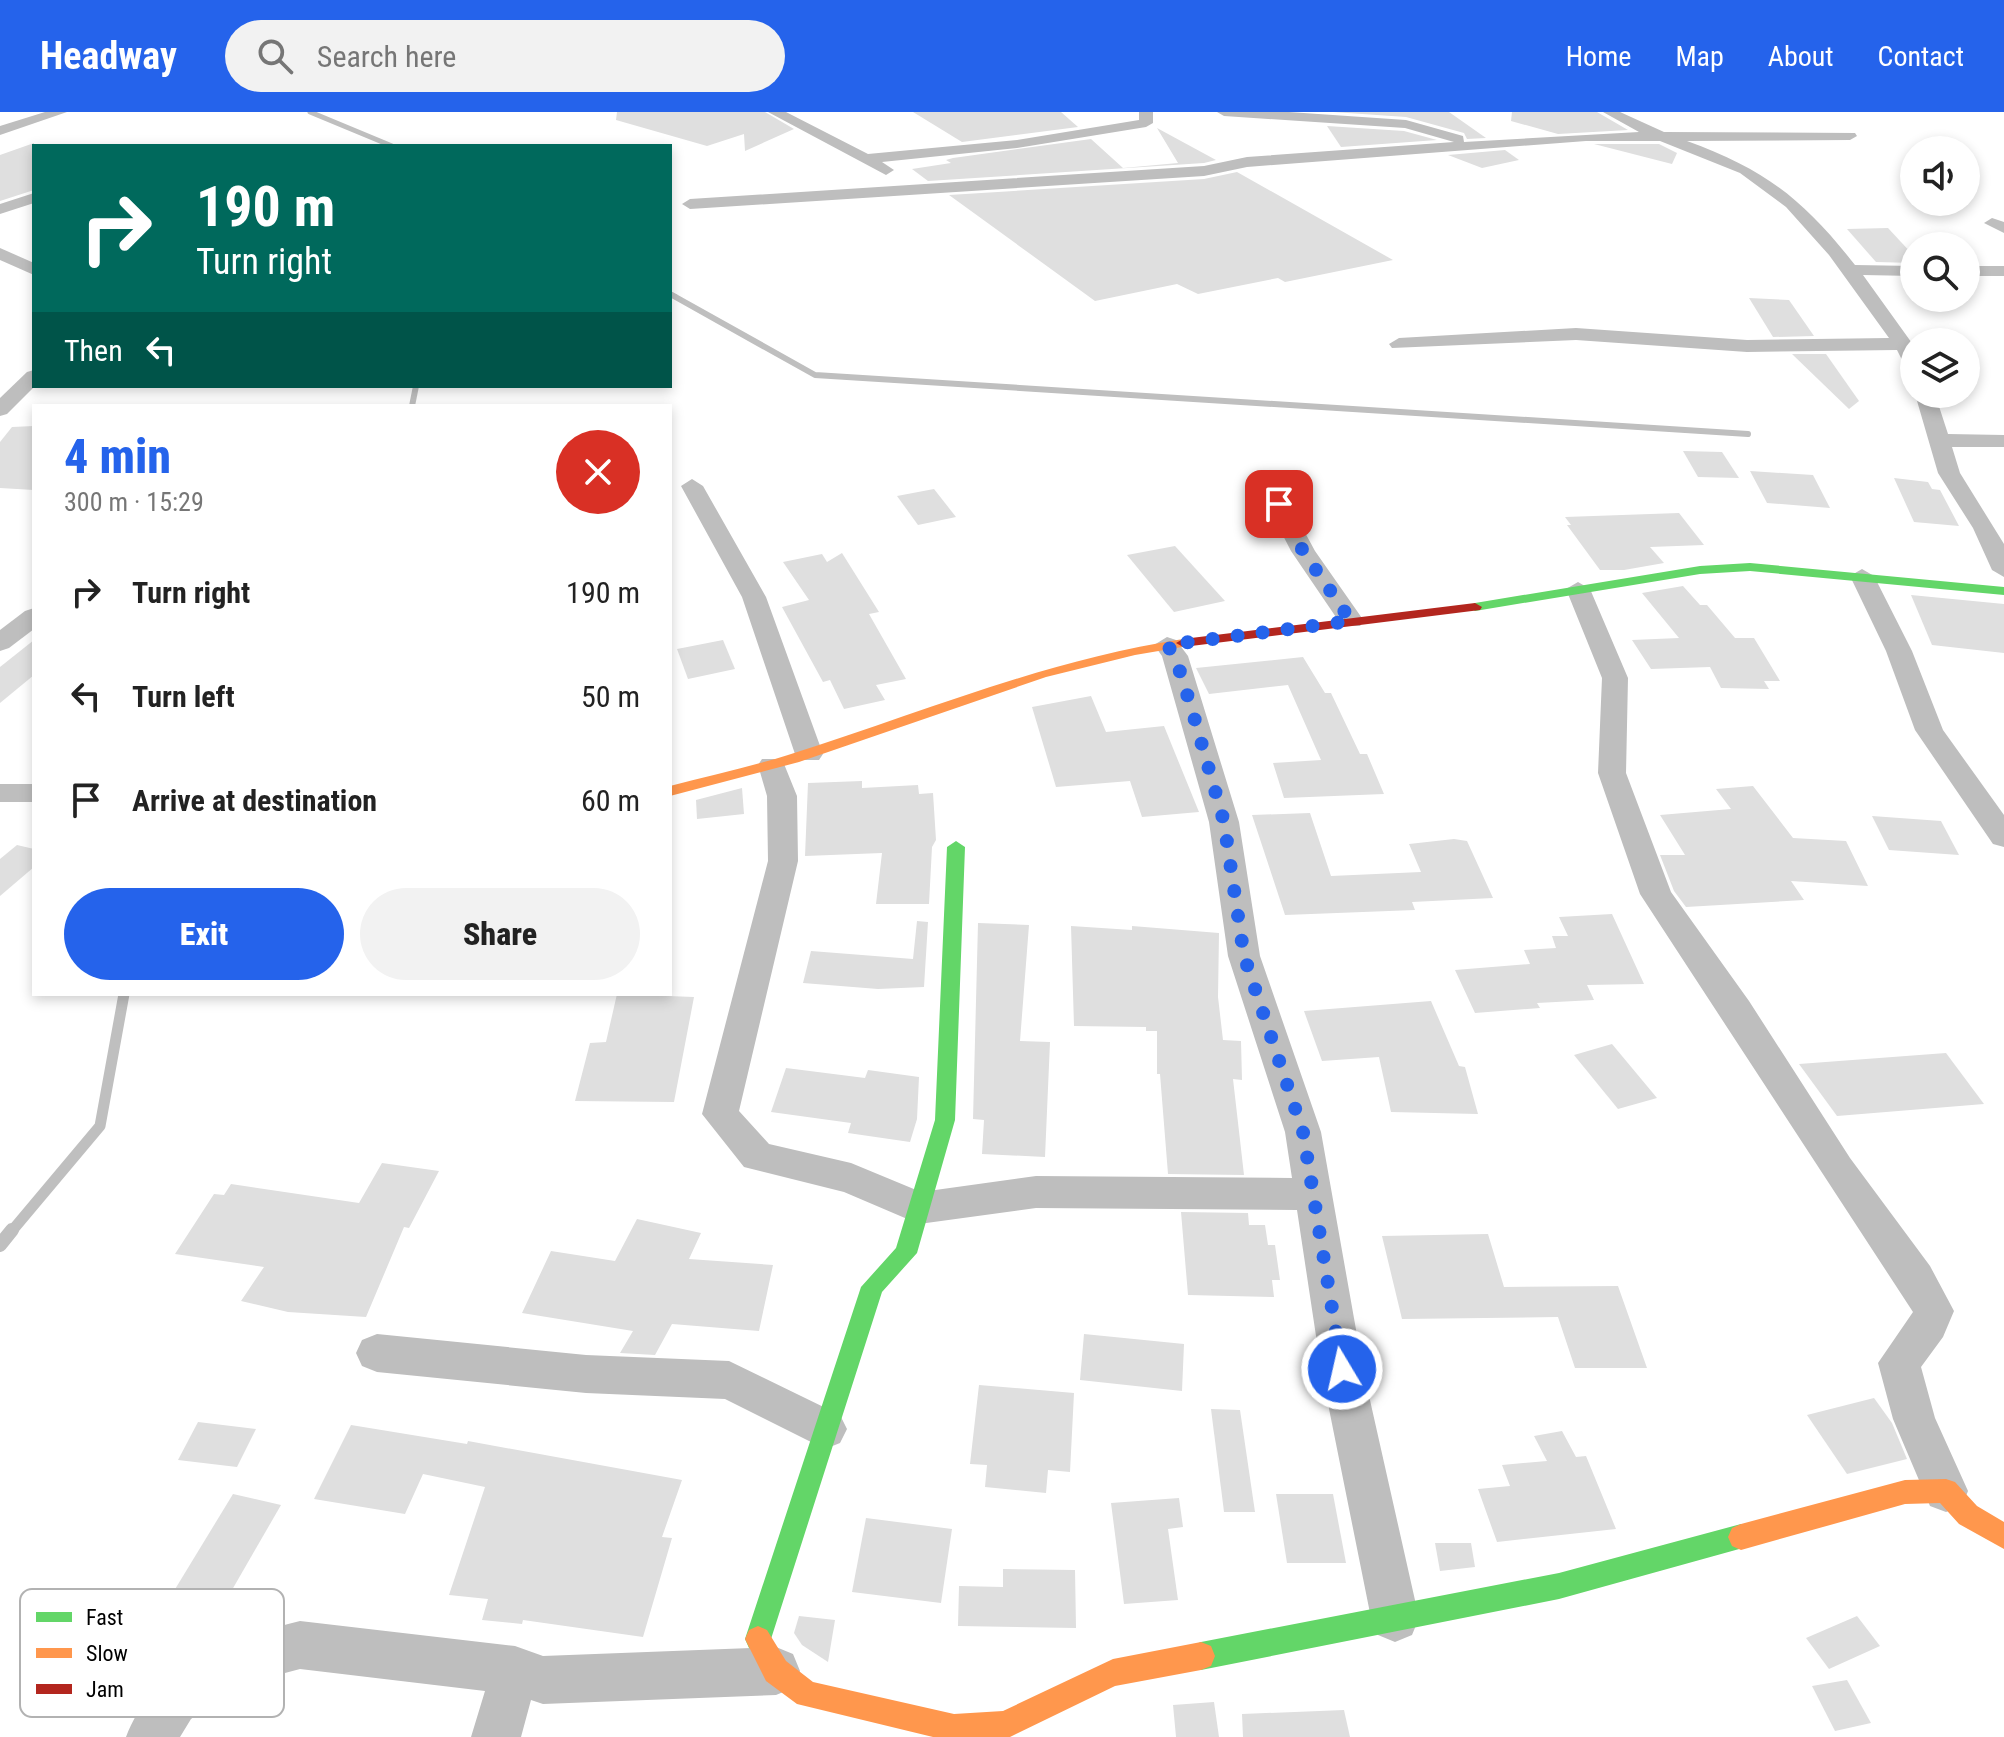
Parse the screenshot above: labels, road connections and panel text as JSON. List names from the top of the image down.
{
  "legend": ["Fast", "Slow", "Jam"],
  "page": {
    "header": "Headway",
    "search": "Search here",
    "nav": [
      "Home",
      "Map",
      "About",
      "Contact"
    ],
    "turn": ["190 m", "Turn right"],
    "then": "Then",
    "heading": ["4 min", "300 m · 15:29"],
    "list": [
      {
        "name": "Turn right",
        "value": "190 m"
      },
      {
        "name": "Turn left",
        "value": "50 m"
      },
      {
        "name": "Arrive at destination",
        "value": "60 m"
      }
    ],
    "buttons": ["Exit", "Share"]
  }
}
